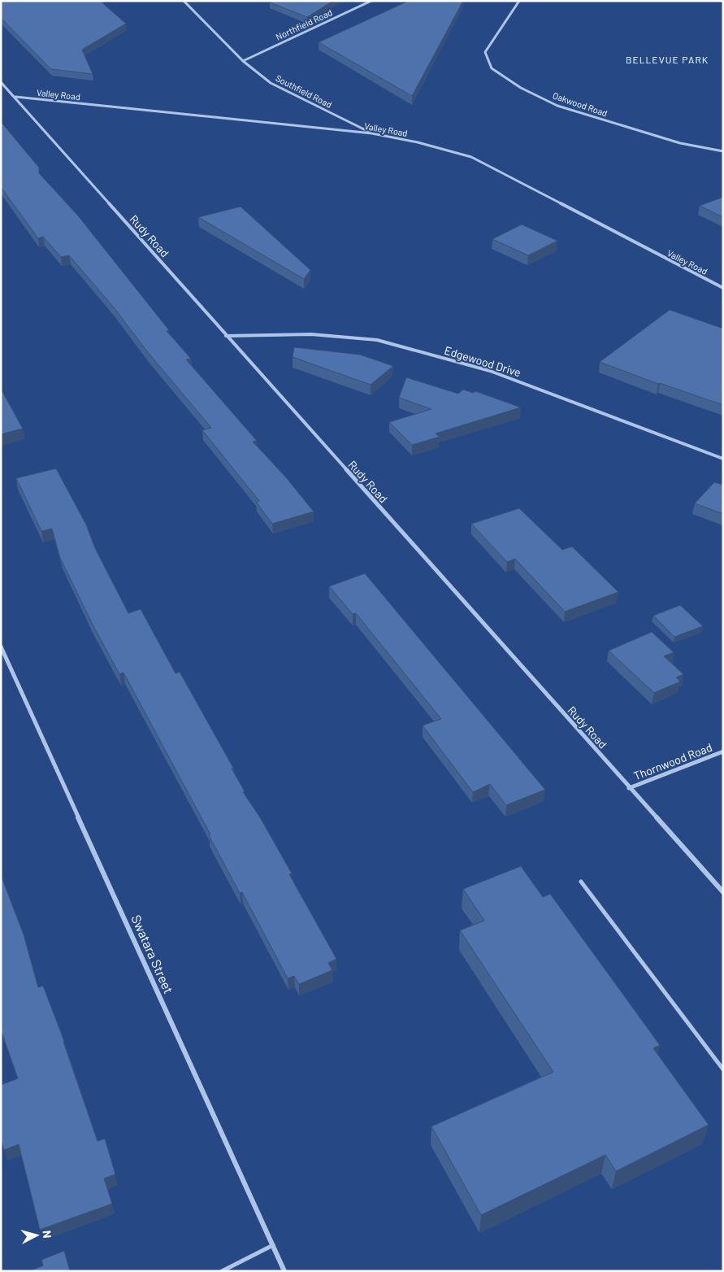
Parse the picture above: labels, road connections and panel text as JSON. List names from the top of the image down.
{
  "streets": {
    "street": [
      "Northfield Road",
      "Southfield Road",
      "Valley Road",
      "Oakwood Road",
      "Rudy Road",
      "Edgewood Drive",
      "Thornwood Road",
      "Swatara Street"
    ]
  },
  "crossings": [
    ["Northfield Road", "Southfield Road"],
    ["Southfield Road", "Valley Road"],
    ["Valley Road", "Rudy Road"],
    ["Rudy Road", "Edgewood Drive"],
    ["Rudy Road", "Thornwood Road"]
  ],
  "districts": ["BELLEVUE PARK"],
  "north": "right"
}
